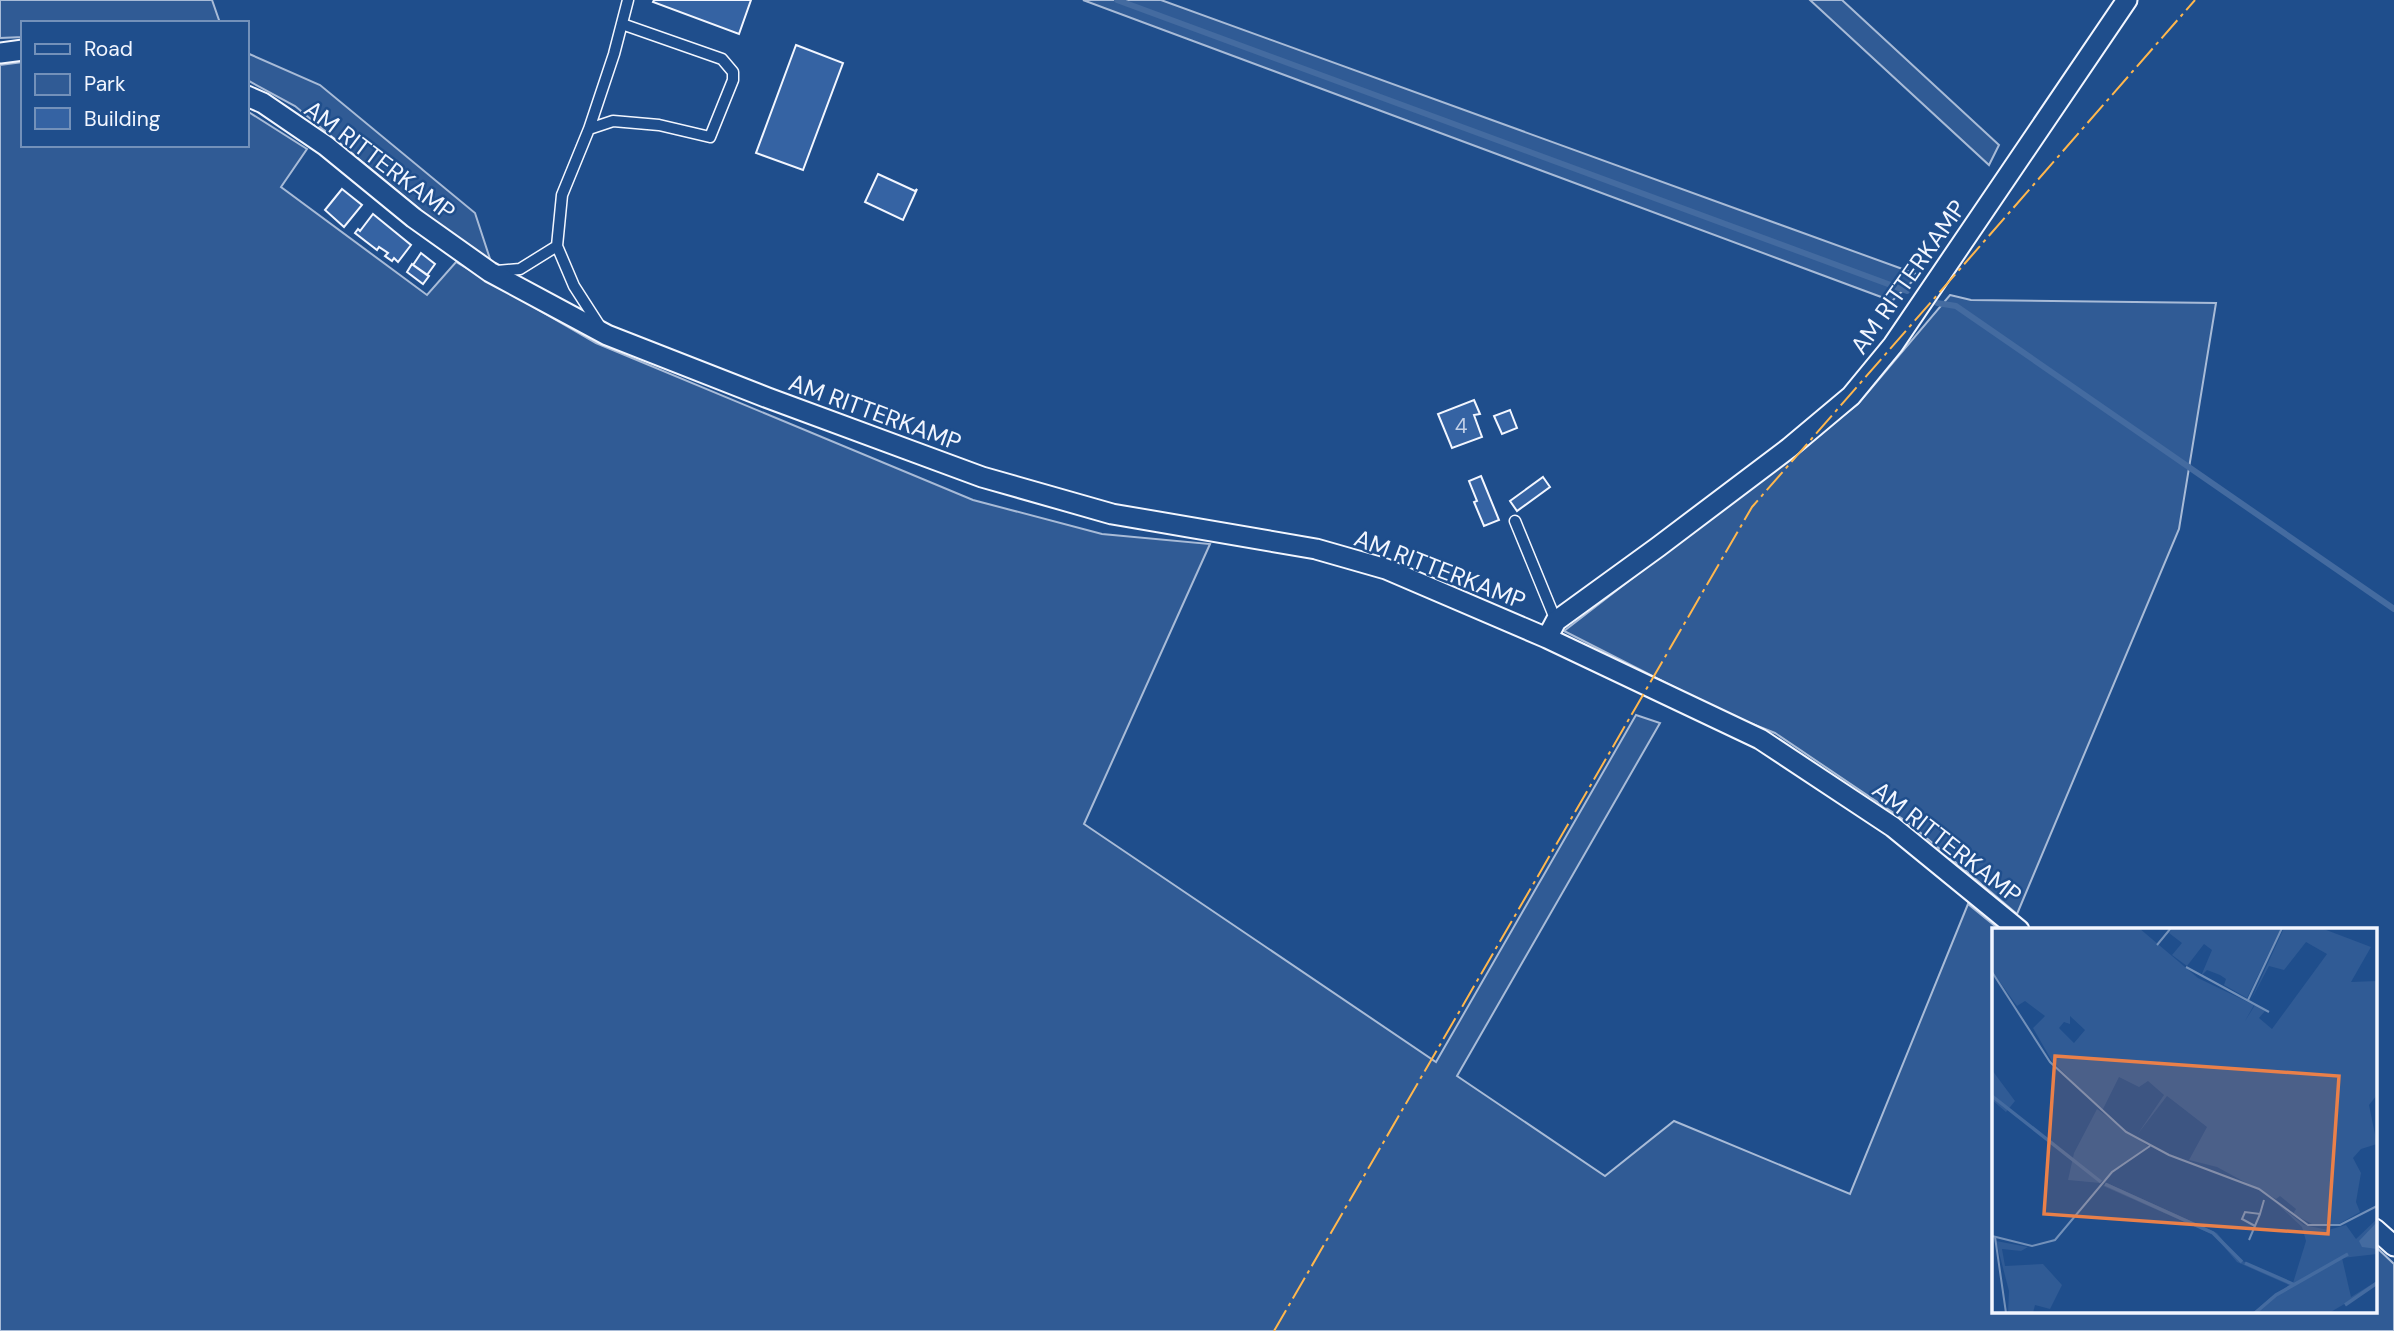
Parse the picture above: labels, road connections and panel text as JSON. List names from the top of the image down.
{
  "streets": {
    "street": ["AM RITTERKAMP"]
  },
  "house_numbers": ["4"],
  "legend": ["Road", "Park", "Building"]
}
